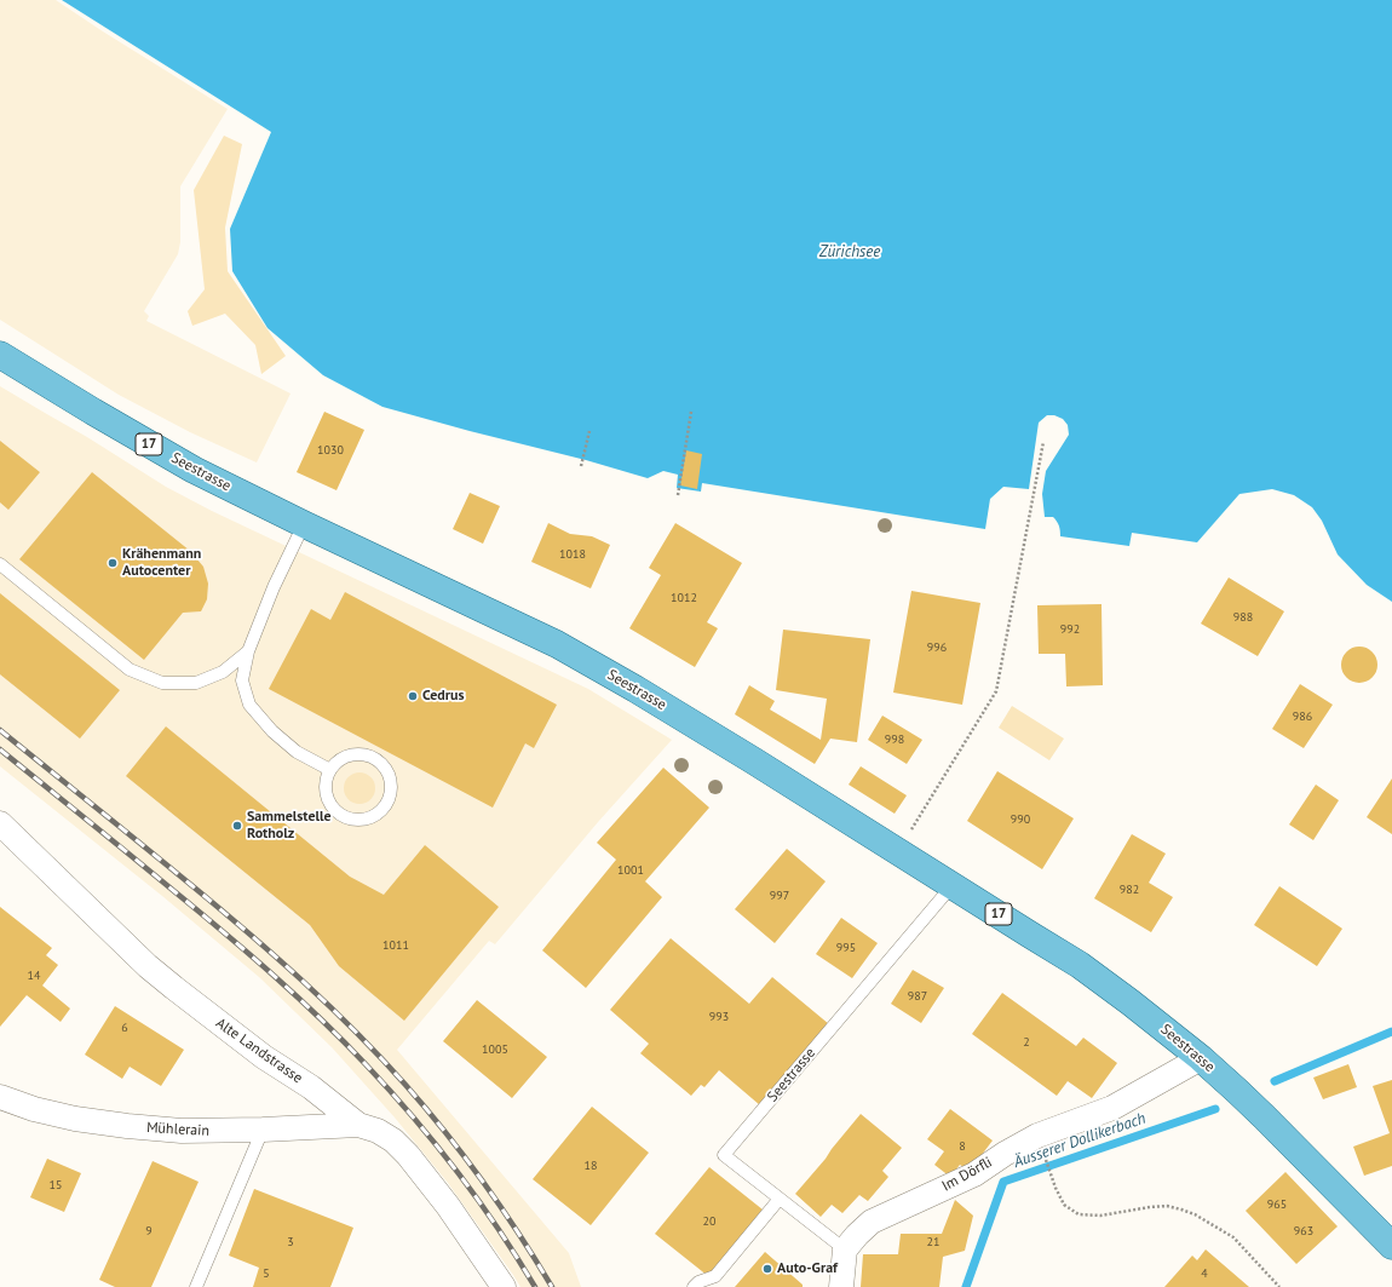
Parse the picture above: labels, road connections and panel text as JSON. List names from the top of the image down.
{
  "streets": {
    "main road": ["17", "Seestrasse"],
    "street": ["Alte Landstrasse", "Mühlerain", "Im Dörfli"]
  },
  "crossings": [
    ["Seestrasse", "Im Dörfli"],
    ["Alte Landstrasse", "Mühlerain"]
  ],
  "water": ["Zürichsee", "Äusserer Dollikerbach"],
  "places": [
    "Krähenmann Autocenter",
    "Cedrus",
    "Sammelstelle Rotholz",
    "Auto-Graf"
  ],
  "house_numbers": [
    "1030",
    "1018",
    "1012",
    "988",
    "992",
    "996",
    "986",
    "998",
    "990",
    "1001",
    "982",
    "997",
    "1011",
    "995",
    "14",
    "987",
    "993",
    "6",
    "2",
    "1005",
    "8",
    "18",
    "15",
    "965",
    "20",
    "9",
    "963",
    "3",
    "21",
    "5",
    "4"
  ]
}
